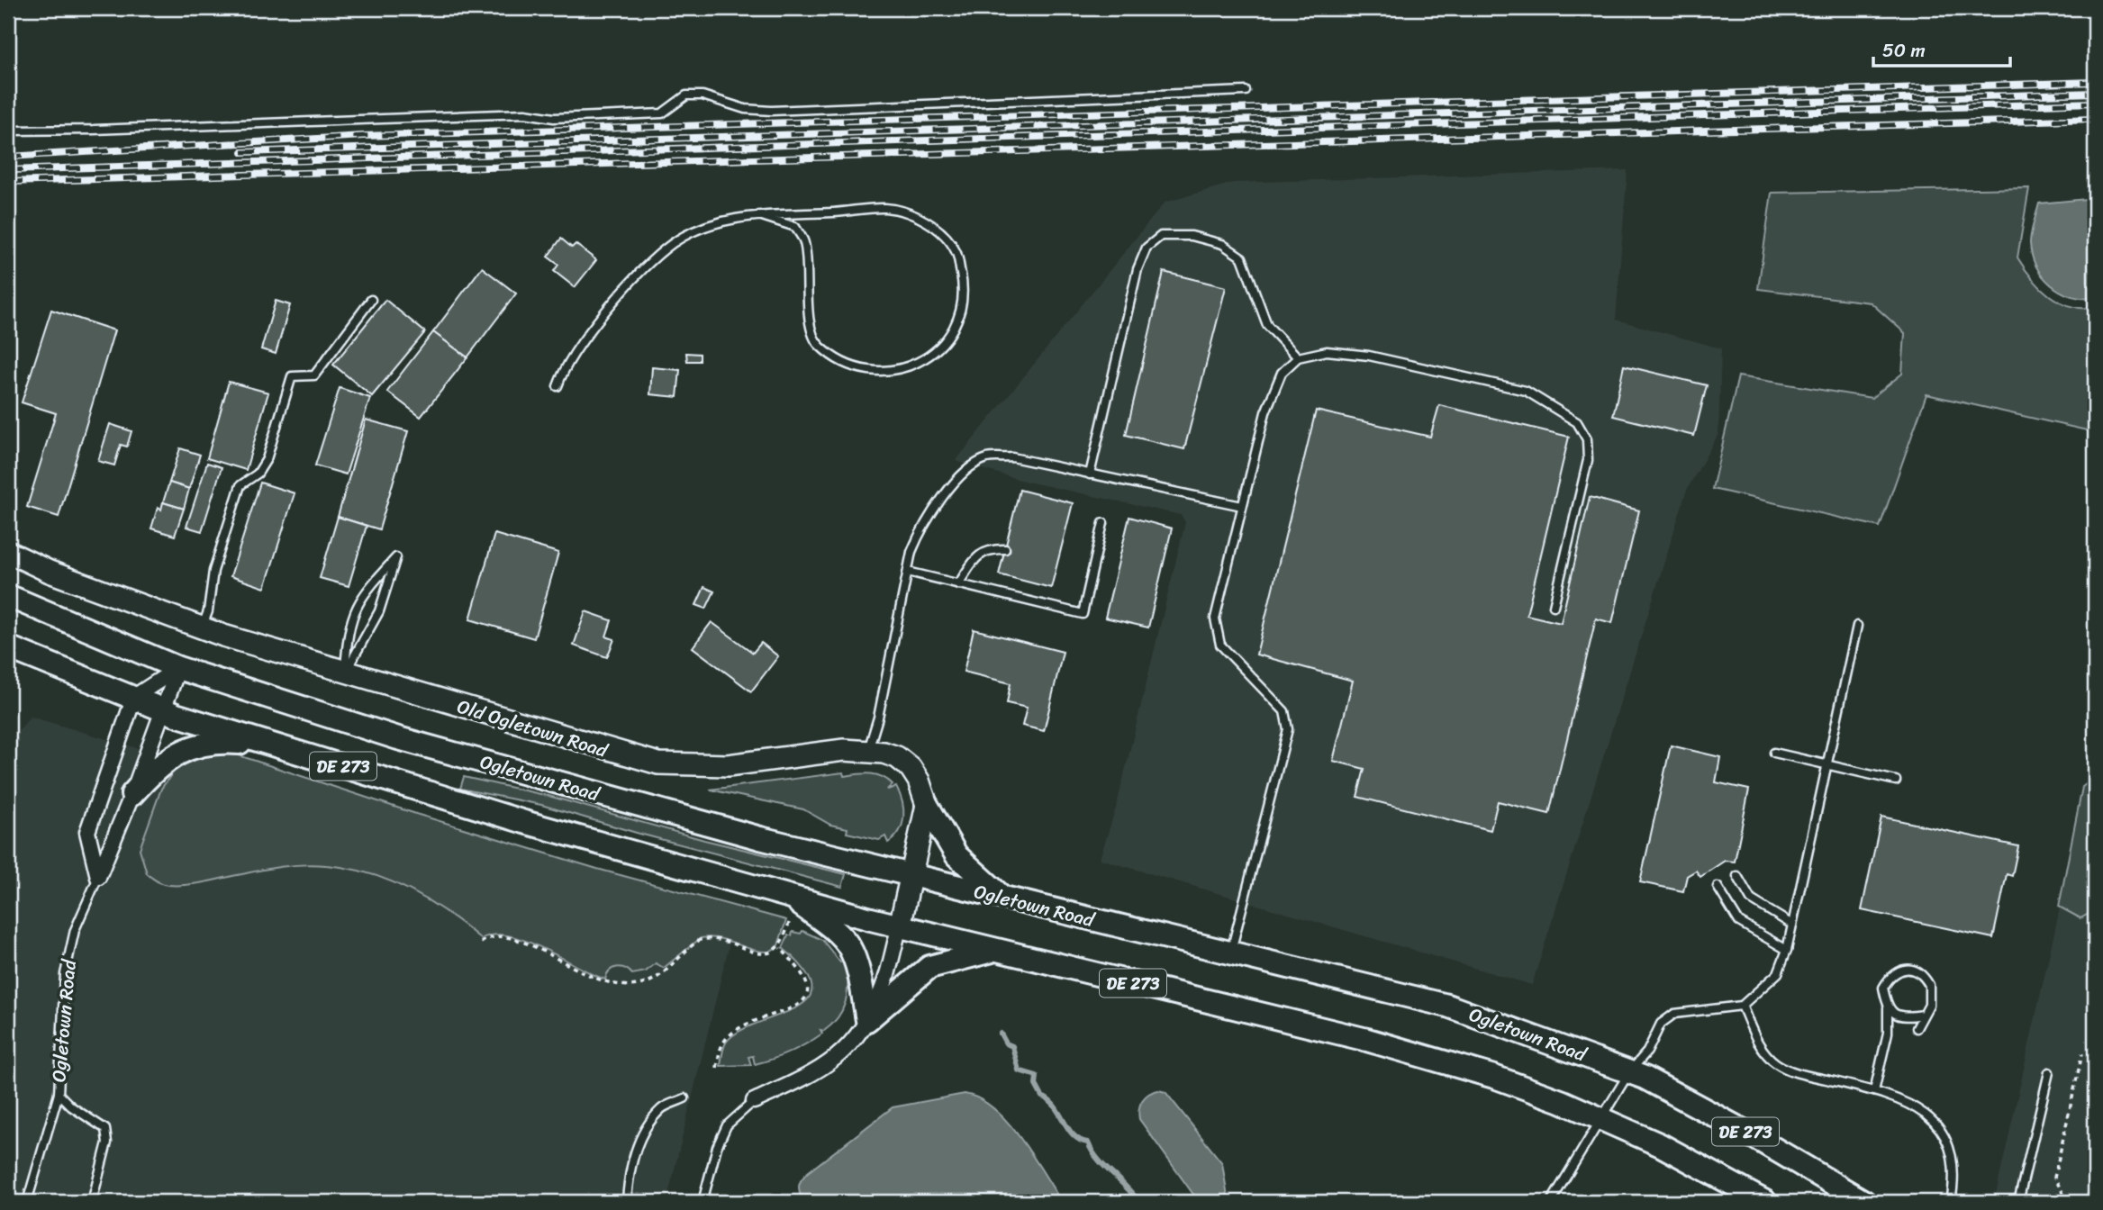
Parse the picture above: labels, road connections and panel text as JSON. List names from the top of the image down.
{
  "streets": {
    "main road": ["DE 273", "Ogletown Road"],
    "street": ["Old Ogletown Road"]
  },
  "crossings": [
    ["DE 273", "Ogletown Road"]
  ],
  "scale_bar": "50 m"
}
